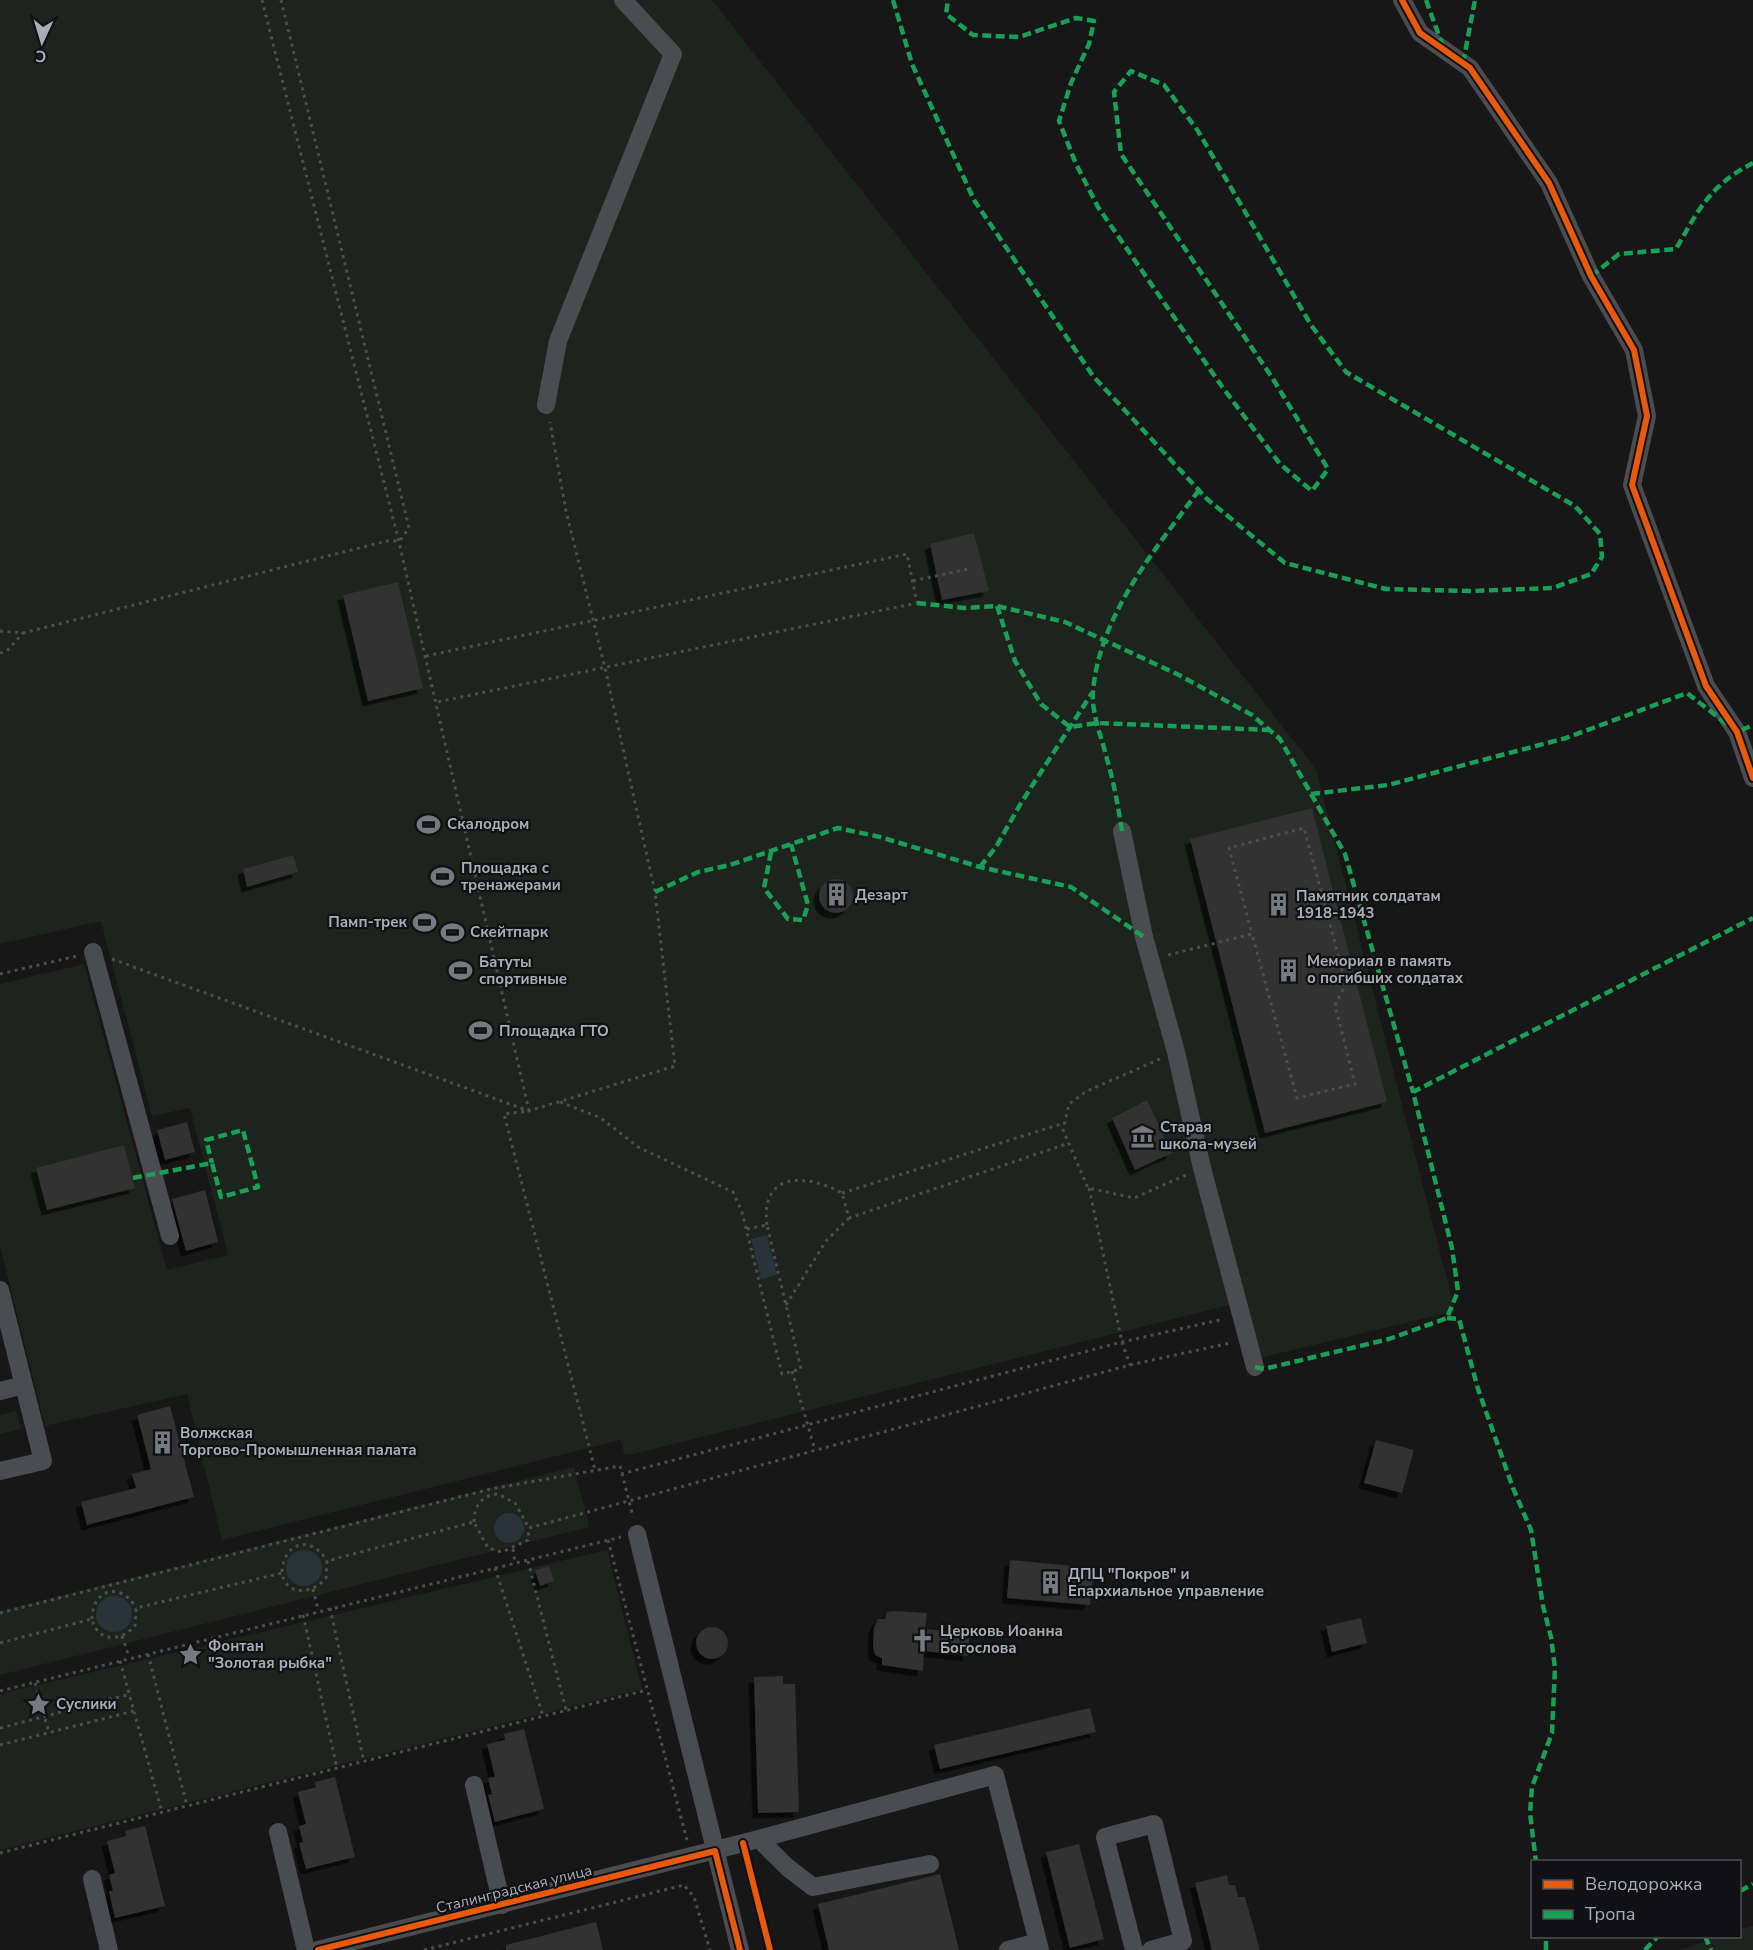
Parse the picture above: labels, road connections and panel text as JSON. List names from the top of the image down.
{
  "streets": {
    "street": ["Сталинградская улица"]
  },
  "places": {
    "sports": [
      "Скалодром",
      "Площадка с тренажерами",
      "Памп-трек",
      "Скейтпарк",
      "Батуты спортивные",
      "Площадка ГТО"
    ],
    "building": [
      "Дезарт",
      "Памятник солдатам 1918-1943",
      "Мемориал в память о погибших солдатах",
      "Волжская Торгово-Промышленная палата",
      "ДПЦ \"Покров\" и Епархиальное управление"
    ],
    "museum": ["Старая школа-музей"],
    "church": ["Церковь Иоанна Богослова"],
    "place": ["Фонтан \"Золотая рыбка\"", "Суслики"]
  },
  "legend": ["Велодорожка", "Тропа"],
  "north": "bottom"
}
